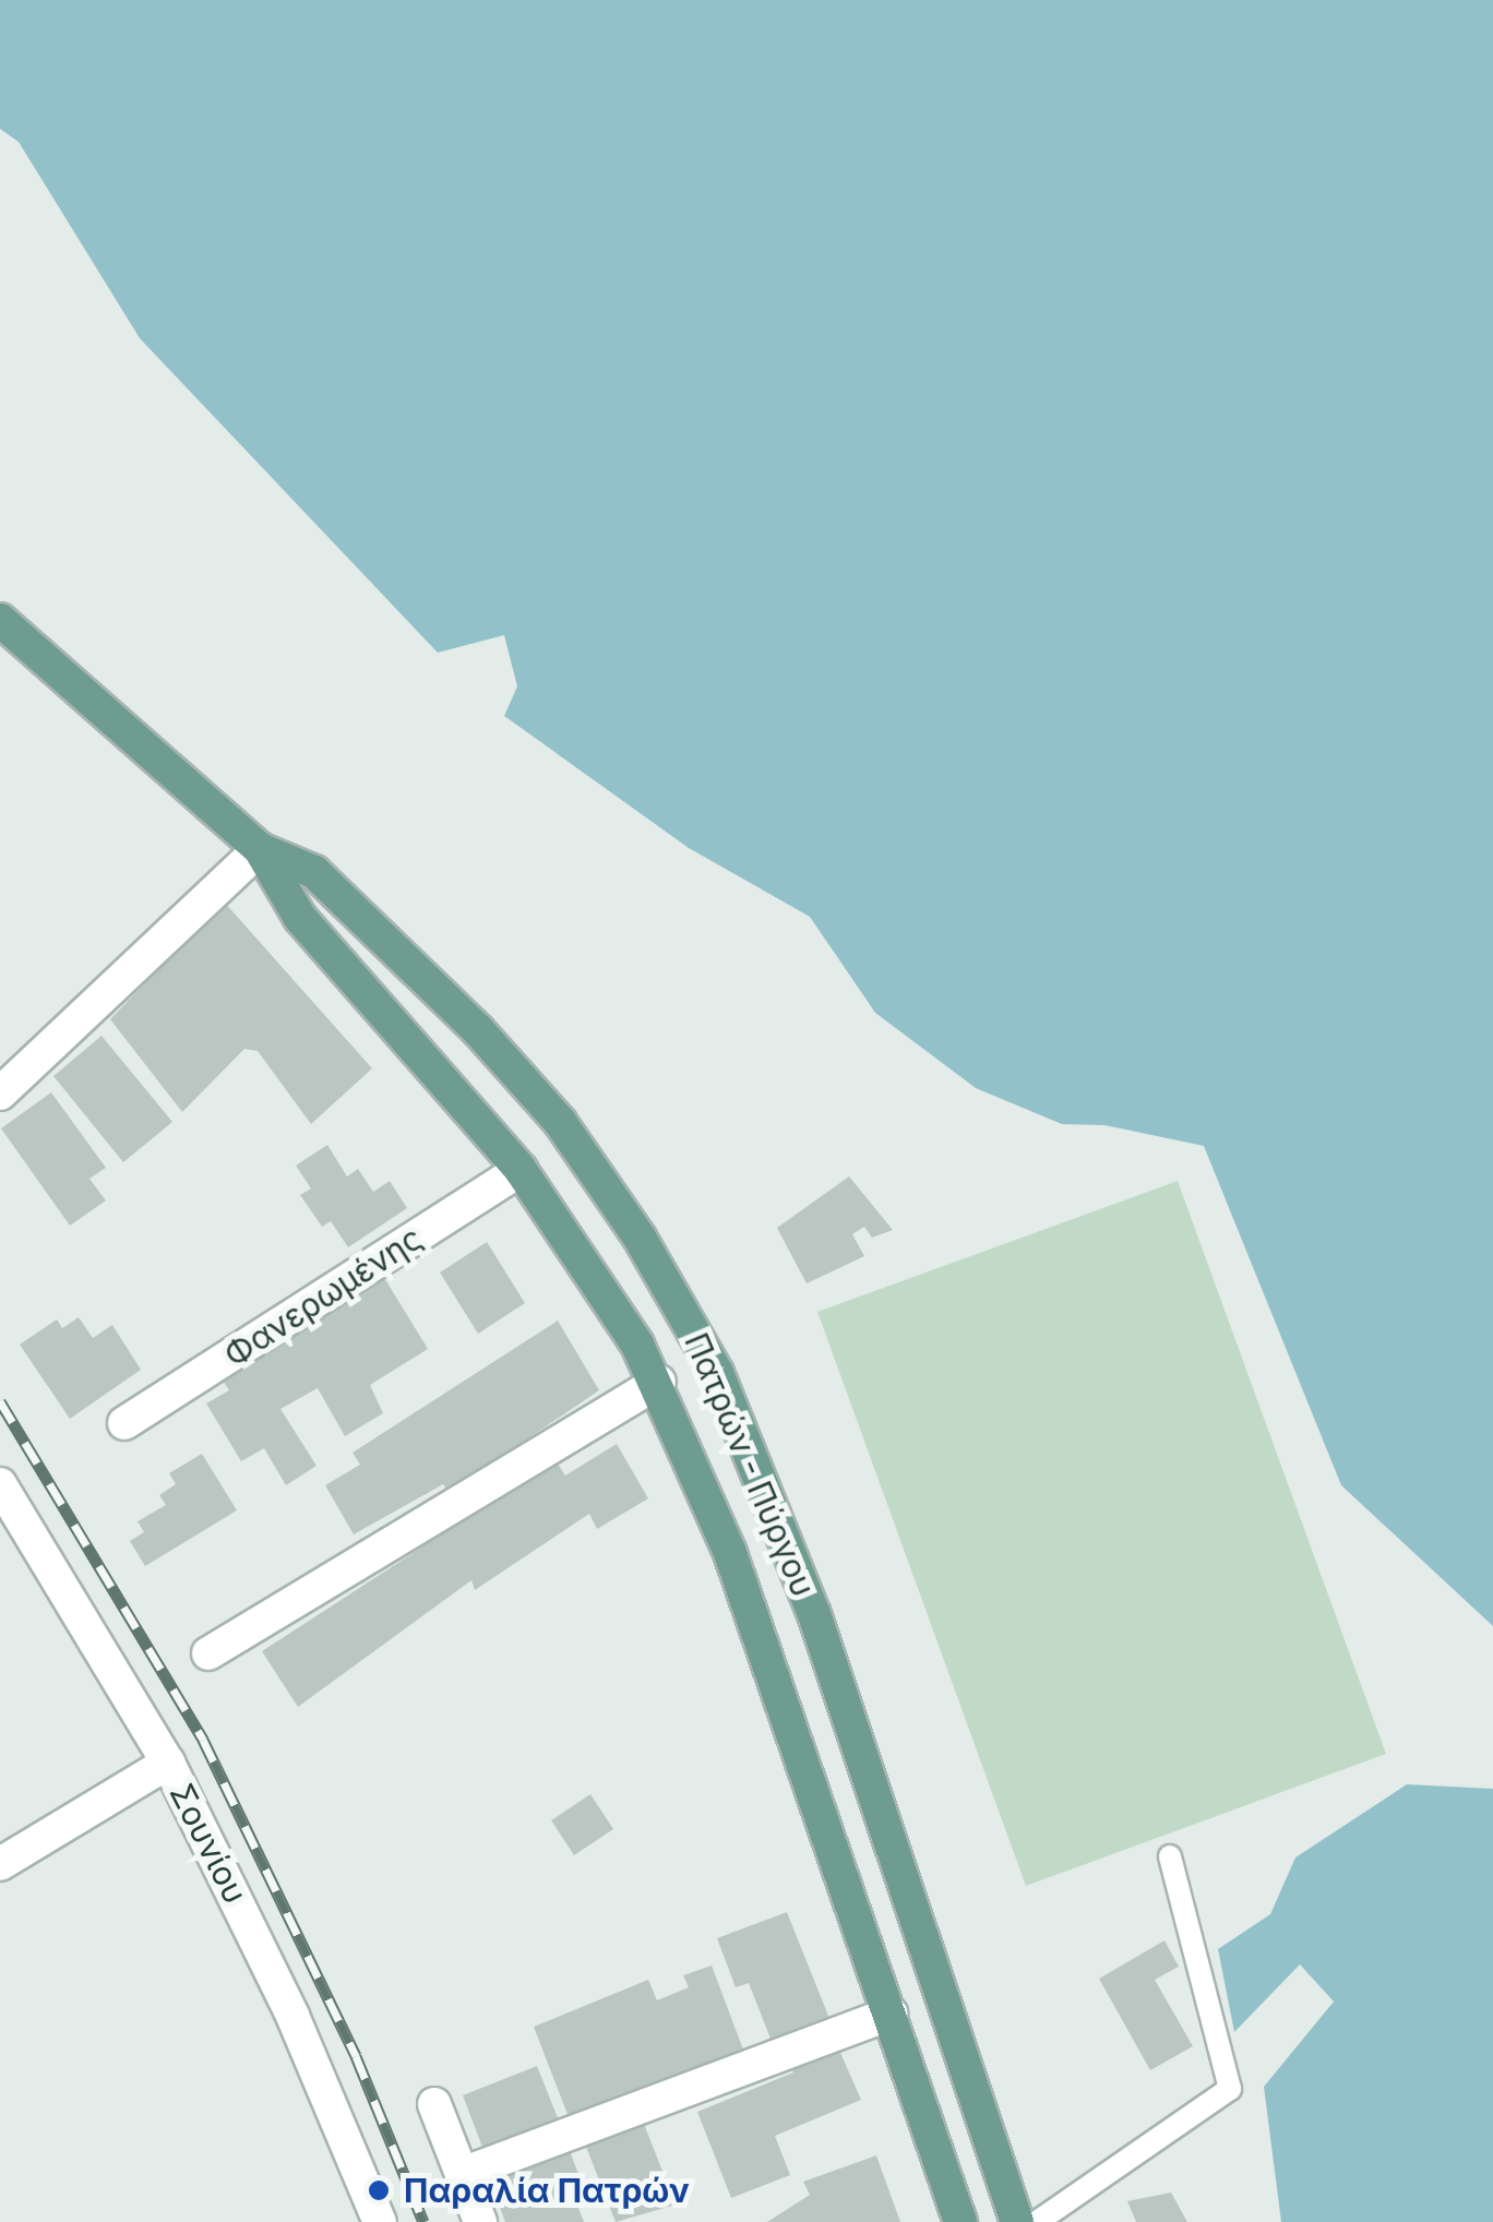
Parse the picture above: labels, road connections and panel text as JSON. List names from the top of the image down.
{
  "streets": {
    "main road": ["Πατρών - Πύργου"],
    "street": ["Φανερωμένης", "Σουνίου"]
  },
  "crossings": [
    ["Φανερωμένης", "Πατρών - Πύργου"]
  ],
  "places": ["Παραλία Πατρών"]
}
